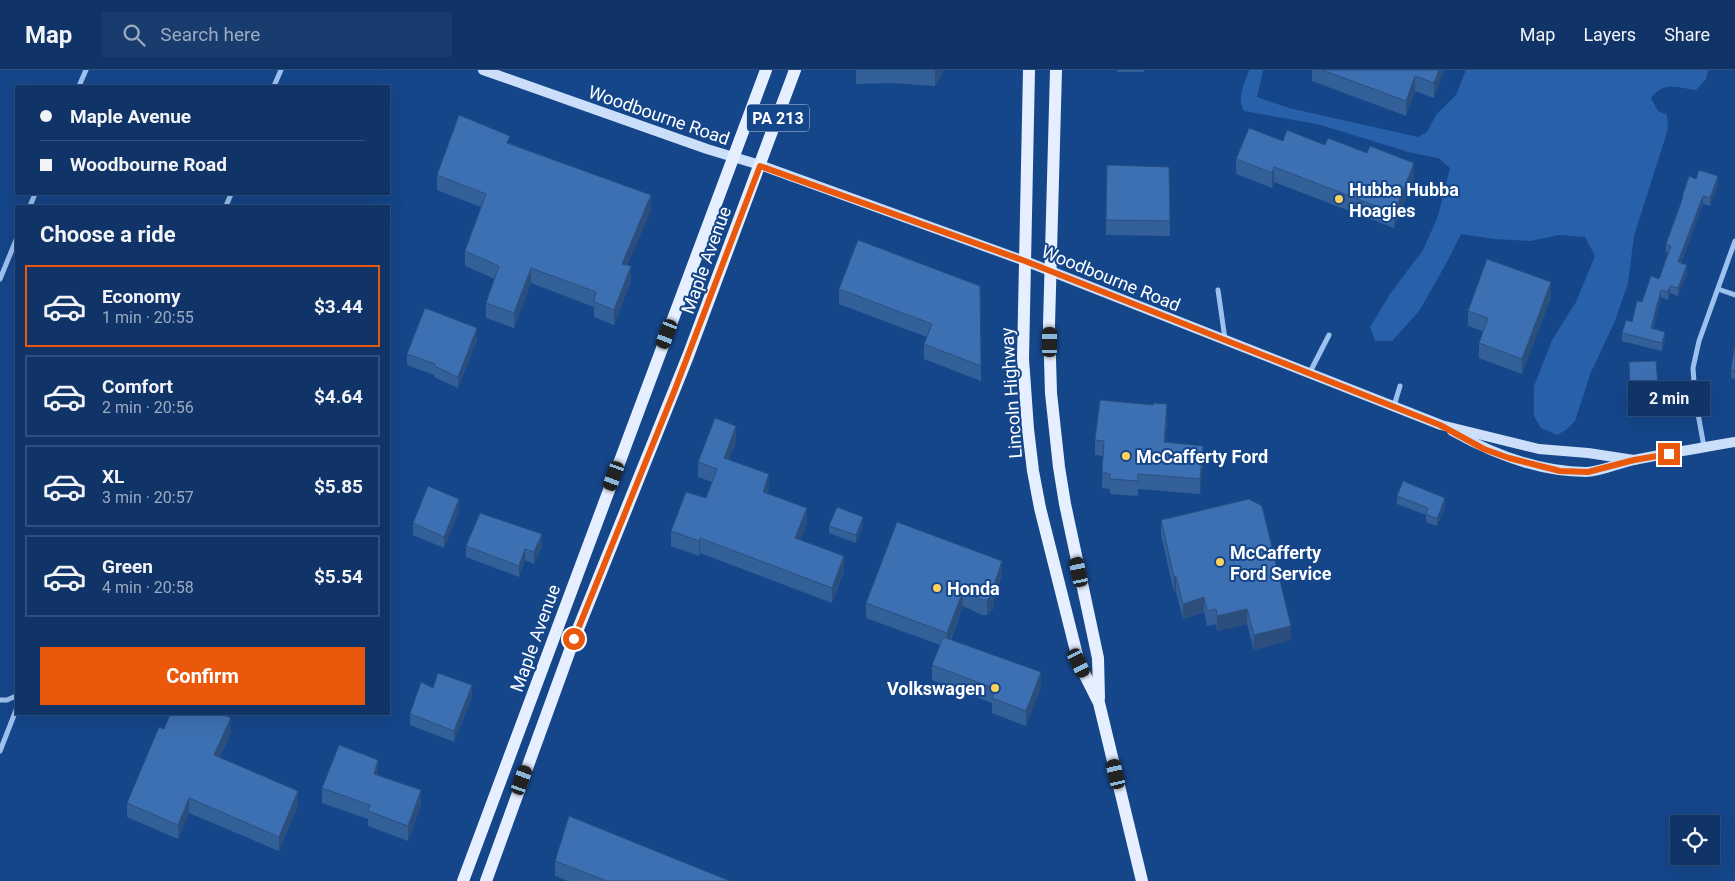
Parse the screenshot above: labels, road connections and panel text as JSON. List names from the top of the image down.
{
  "streets": {
    "main road": [
      "Woodbourne Road",
      "PA 213",
      "Maple Avenue",
      "Lincoln Highway"
    ]
  },
  "crossings": [
    ["Woodbourne Road", "Maple Avenue"],
    ["Woodbourne Road", "Lincoln Highway"]
  ],
  "places": [
    "Hubba Hubba Hoagies",
    "McCafferty Ford",
    "McCafferty Ford Service",
    "Honda",
    "Volkswagen"
  ],
  "page": {
    "header": "Map",
    "search": "Search here",
    "nav": ["Map", "Layers", "Share"],
    "banner": ["Maple Avenue", "Woodbourne Road"],
    "heading": "Choose a ride",
    "list": [
      {
        "name": "Economy",
        "note": "1 min · 20:55",
        "value": "$3.44"
      },
      {
        "name": "Comfort",
        "note": "2 min · 20:56",
        "value": "$4.64"
      },
      {
        "name": "XL",
        "note": "3 min · 20:57",
        "value": "$5.85"
      },
      {
        "name": "Green",
        "note": "4 min · 20:58",
        "value": "$5.54"
      }
    ],
    "bubble": "2 min",
    "buttons": "Confirm"
  }
}
